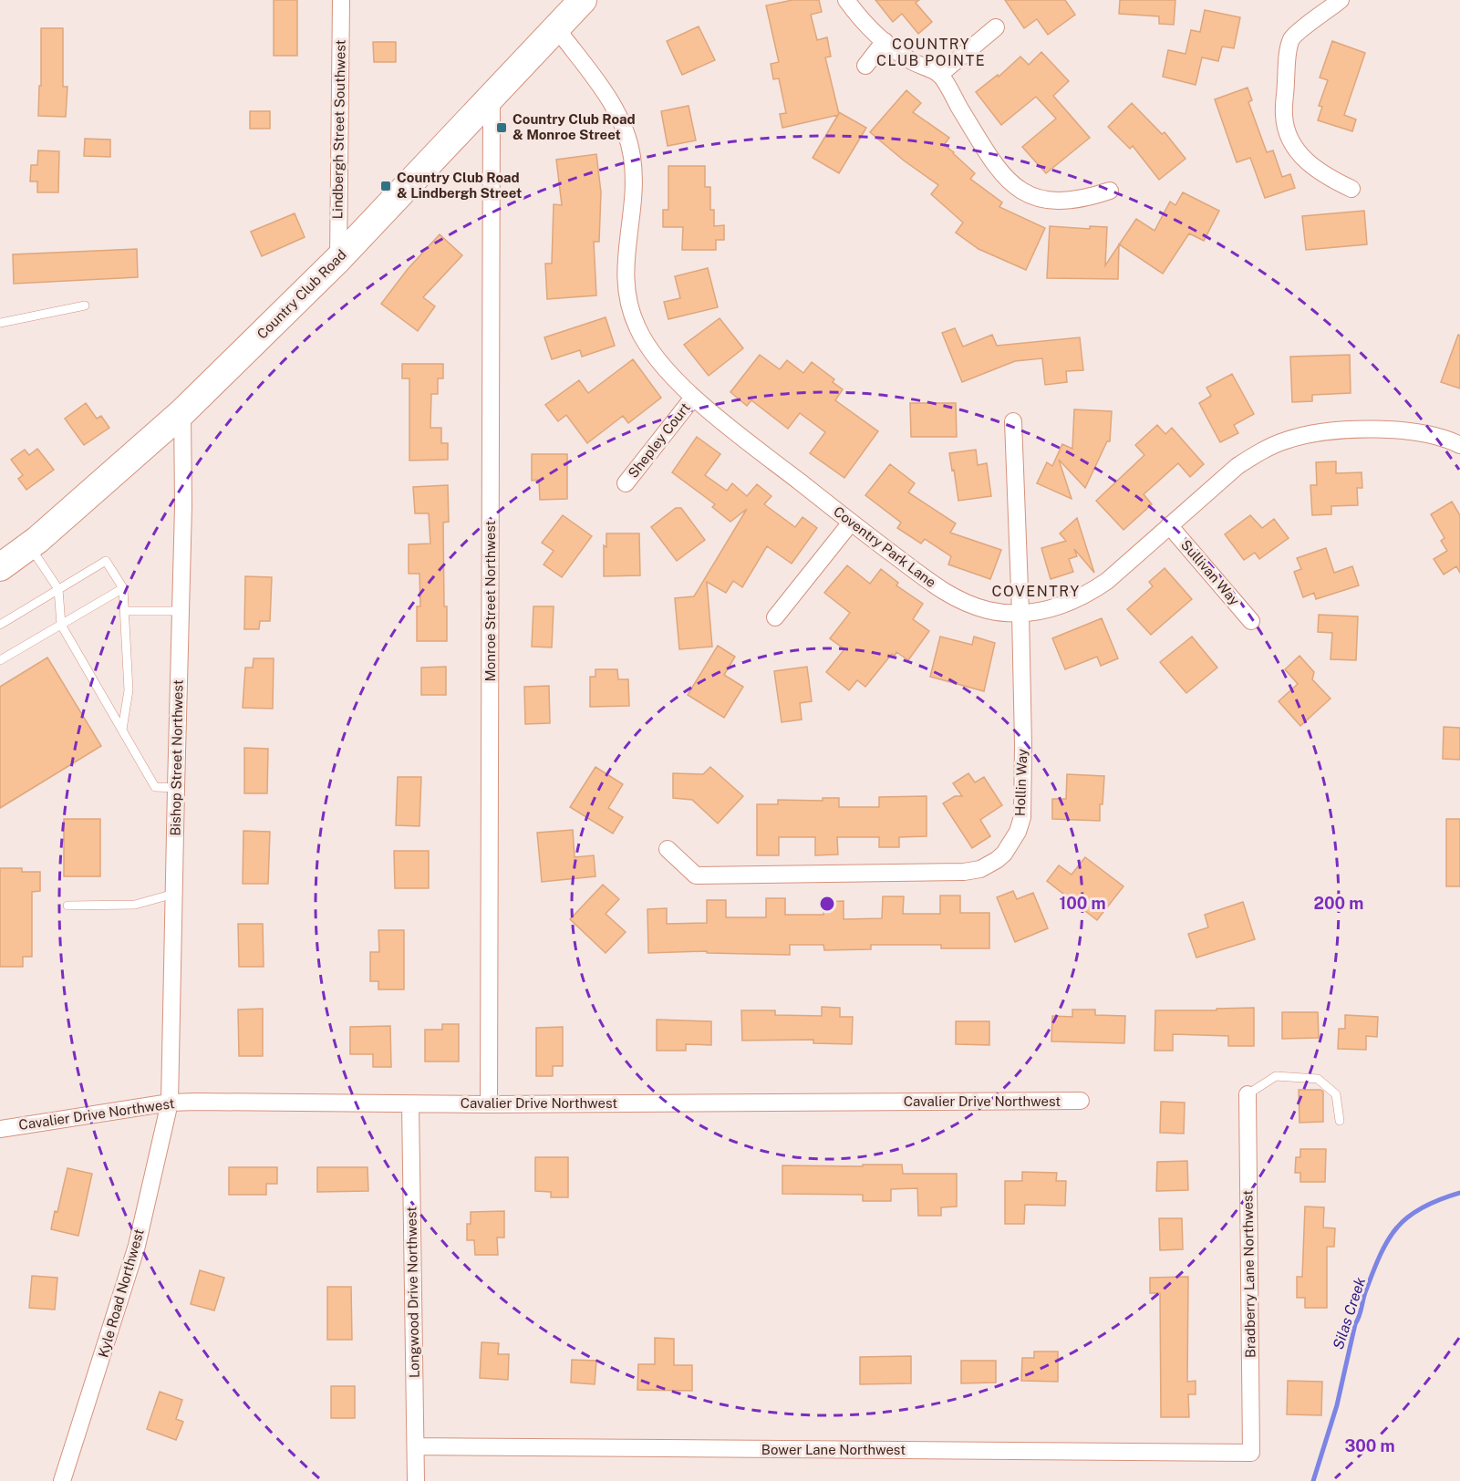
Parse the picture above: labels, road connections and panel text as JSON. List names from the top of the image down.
{
  "streets": {
    "main road": ["Country Club Road"],
    "street": [
      "Lindbergh Street Southwest",
      "Shepley Court",
      "Coventry Park Lane",
      "Sullivan Way",
      "Monroe Street Northwest",
      "Bishop Street Northwest",
      "Hollin Way",
      "Cavalier Drive Northwest",
      "Bradberry Lane Northwest",
      "Longwood Drive Northwest",
      "Kyle Road Northwest",
      "Bower Lane Northwest"
    ]
  },
  "crossings": [
    ["Lindbergh Street Southwest", "Country Club Road"],
    ["Country Club Road", "Coventry Park Lane"],
    ["Country Club Road", "Monroe Street Northwest"],
    ["Country Club Road", "Bishop Street Northwest"],
    ["Shepley Court", "Coventry Park Lane"],
    ["Coventry Park Lane", "Sullivan Way"],
    ["Coventry Park Lane", "Hollin Way"],
    ["Monroe Street Northwest", "Cavalier Drive Northwest"],
    ["Bishop Street Northwest", "Cavalier Drive Northwest"],
    ["Bishop Street Northwest", "Kyle Road Northwest"],
    ["Cavalier Drive Northwest", "Longwood Drive Northwest"],
    ["Cavalier Drive Northwest", "Kyle Road Northwest"],
    ["Bradberry Lane Northwest", "Bower Lane Northwest"],
    ["Longwood Drive Northwest", "Bower Lane Northwest"]
  ],
  "districts": ["COUNTRY CLUB POINTE", "COVENTRY"],
  "water": ["Silas Creek"],
  "places": {
    "transit": ["Country Club Road & Monroe Street", "Country Club Road & Lindbergh Street"]
  },
  "rings": ["100 m", "200 m", "300 m"]
}
